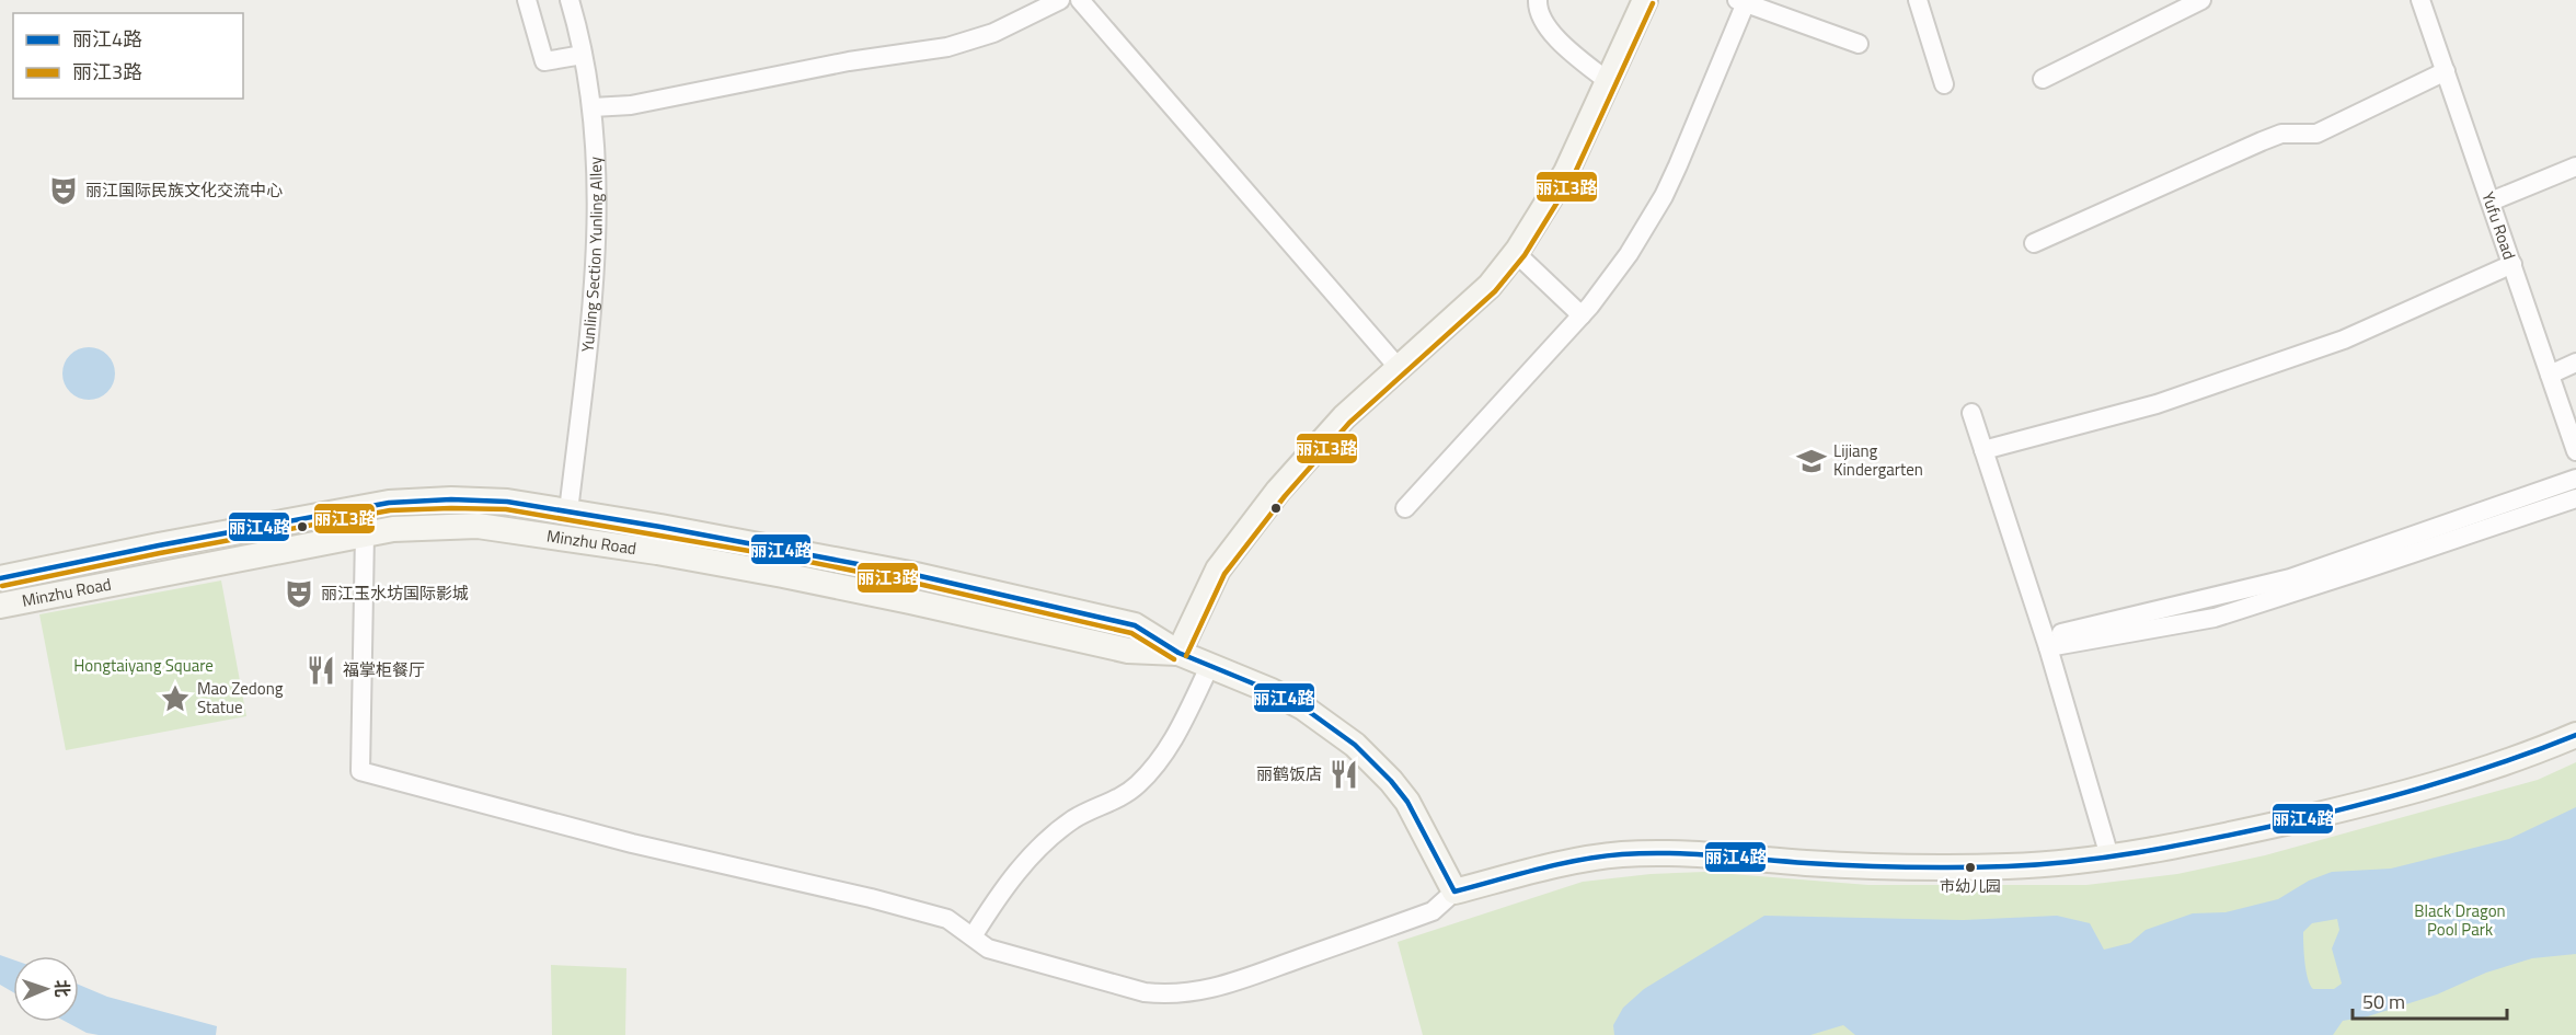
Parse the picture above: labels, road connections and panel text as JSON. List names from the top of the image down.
{
  "streets": {
    "main road": ["Minzhu Road"],
    "street": ["Yufu Road", "Yunling Section Yunling Alley"]
  },
  "crossings": [
    ["Yunling Section Yunling Alley", "Minzhu Road"]
  ],
  "parks": ["Hongtaiyang Square", "Black Dragon Pool Park"],
  "places": {
    "theatre": ["丽江国际民族文化交流中心", "丽江玉水坊国际影城"],
    "school or university": ["Lijiang Kindergarten"],
    "restaurant": ["福掌柜餐厅", "丽鹤饭店"],
    "place": ["Mao Zedong Statue"],
    "other": ["市幼儿园"]
  },
  "lines": ["transit line 丽江3路", "transit line 丽江4路"],
  "legend": ["丽江4路", "丽江3路"],
  "scale_bar": "50 m",
  "north": "right"
}
